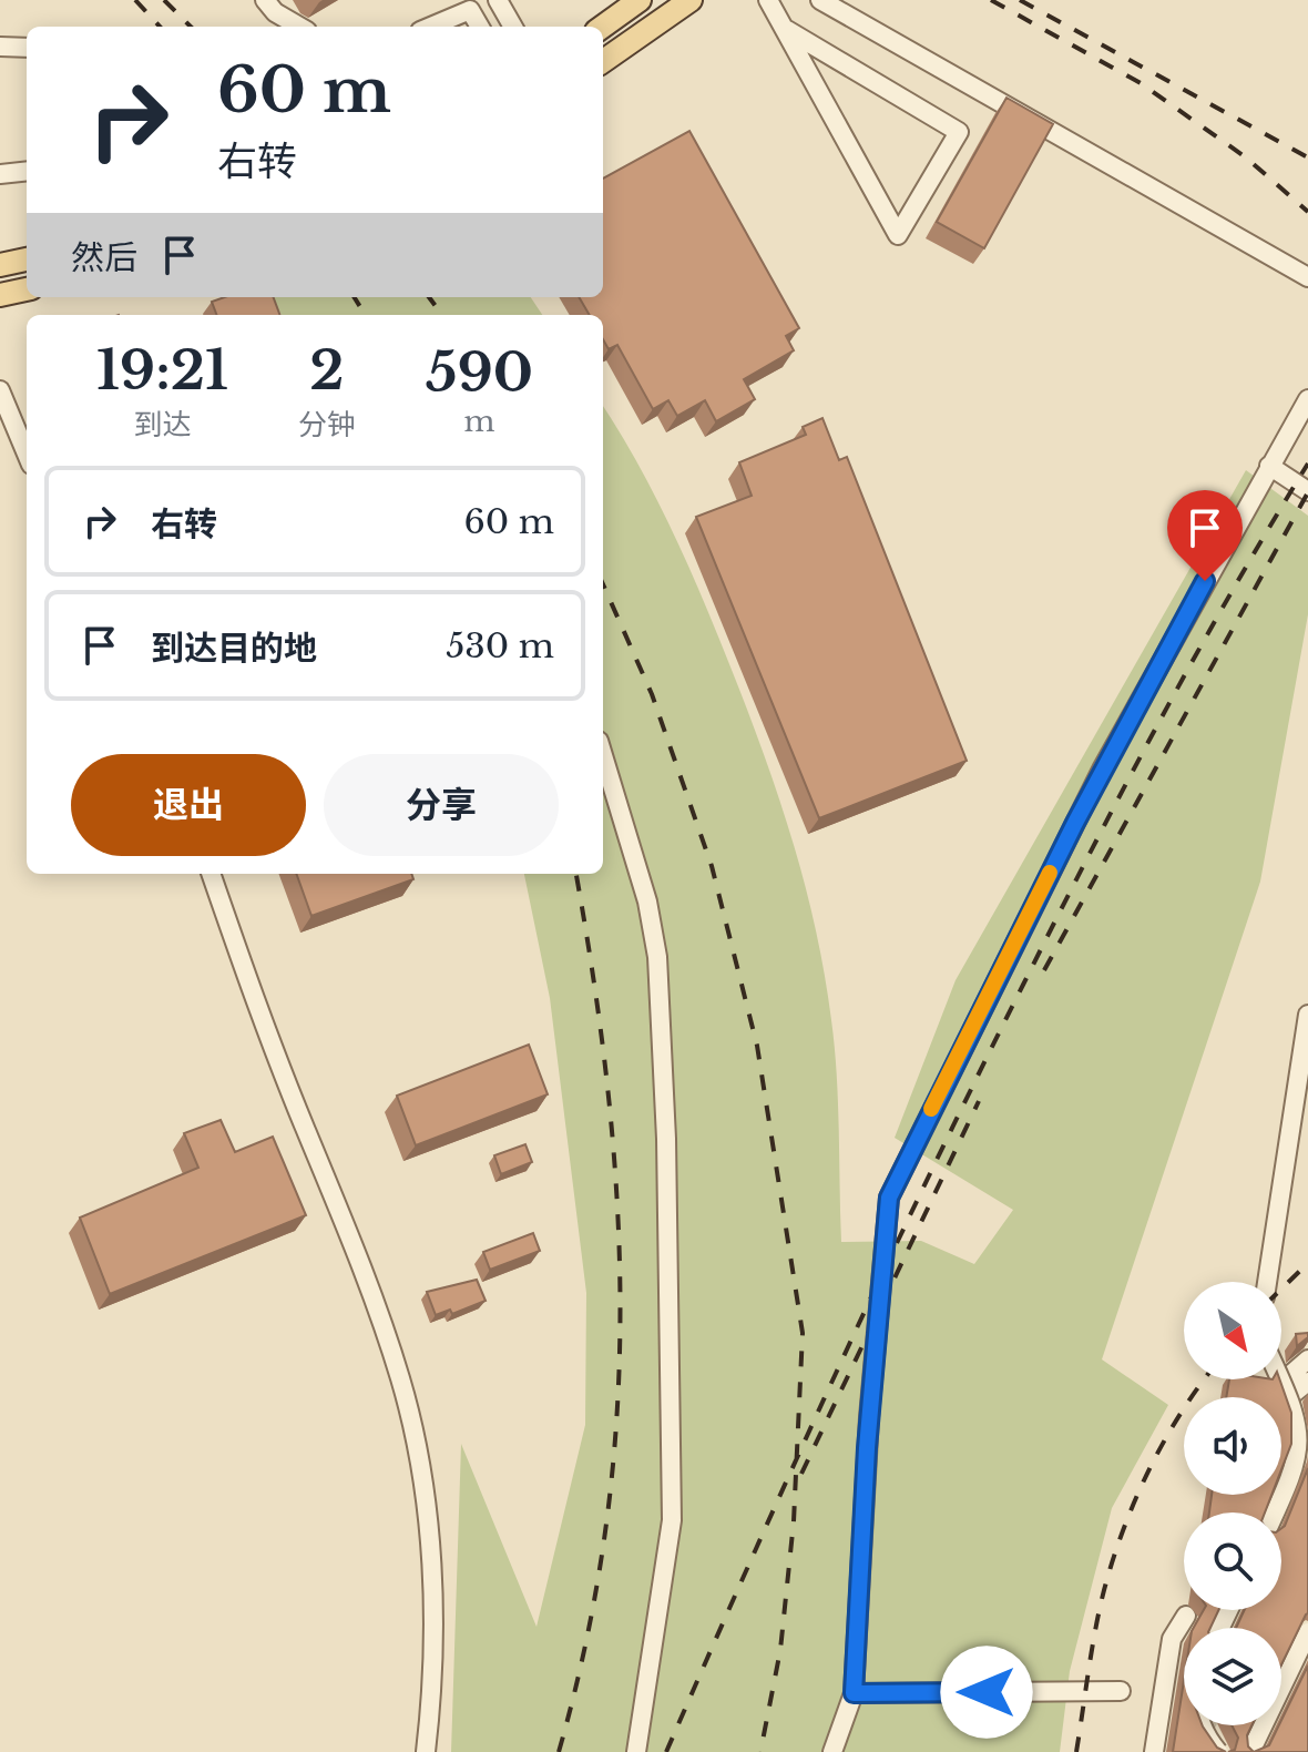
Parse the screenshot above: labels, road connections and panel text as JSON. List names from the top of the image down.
{
  "north": "bottom right",
  "page": {
    "turn": ["60 m", "右转"],
    "then": "然后",
    "eta": [
      "19:21",
      "到达",
      "2",
      "分钟",
      "590",
      "m"
    ],
    "list": [
      {
        "name": "右转",
        "value": "60 m"
      },
      {
        "name": "到达目的地",
        "value": "530 m"
      }
    ],
    "buttons": ["退出", "分享"]
  }
}
